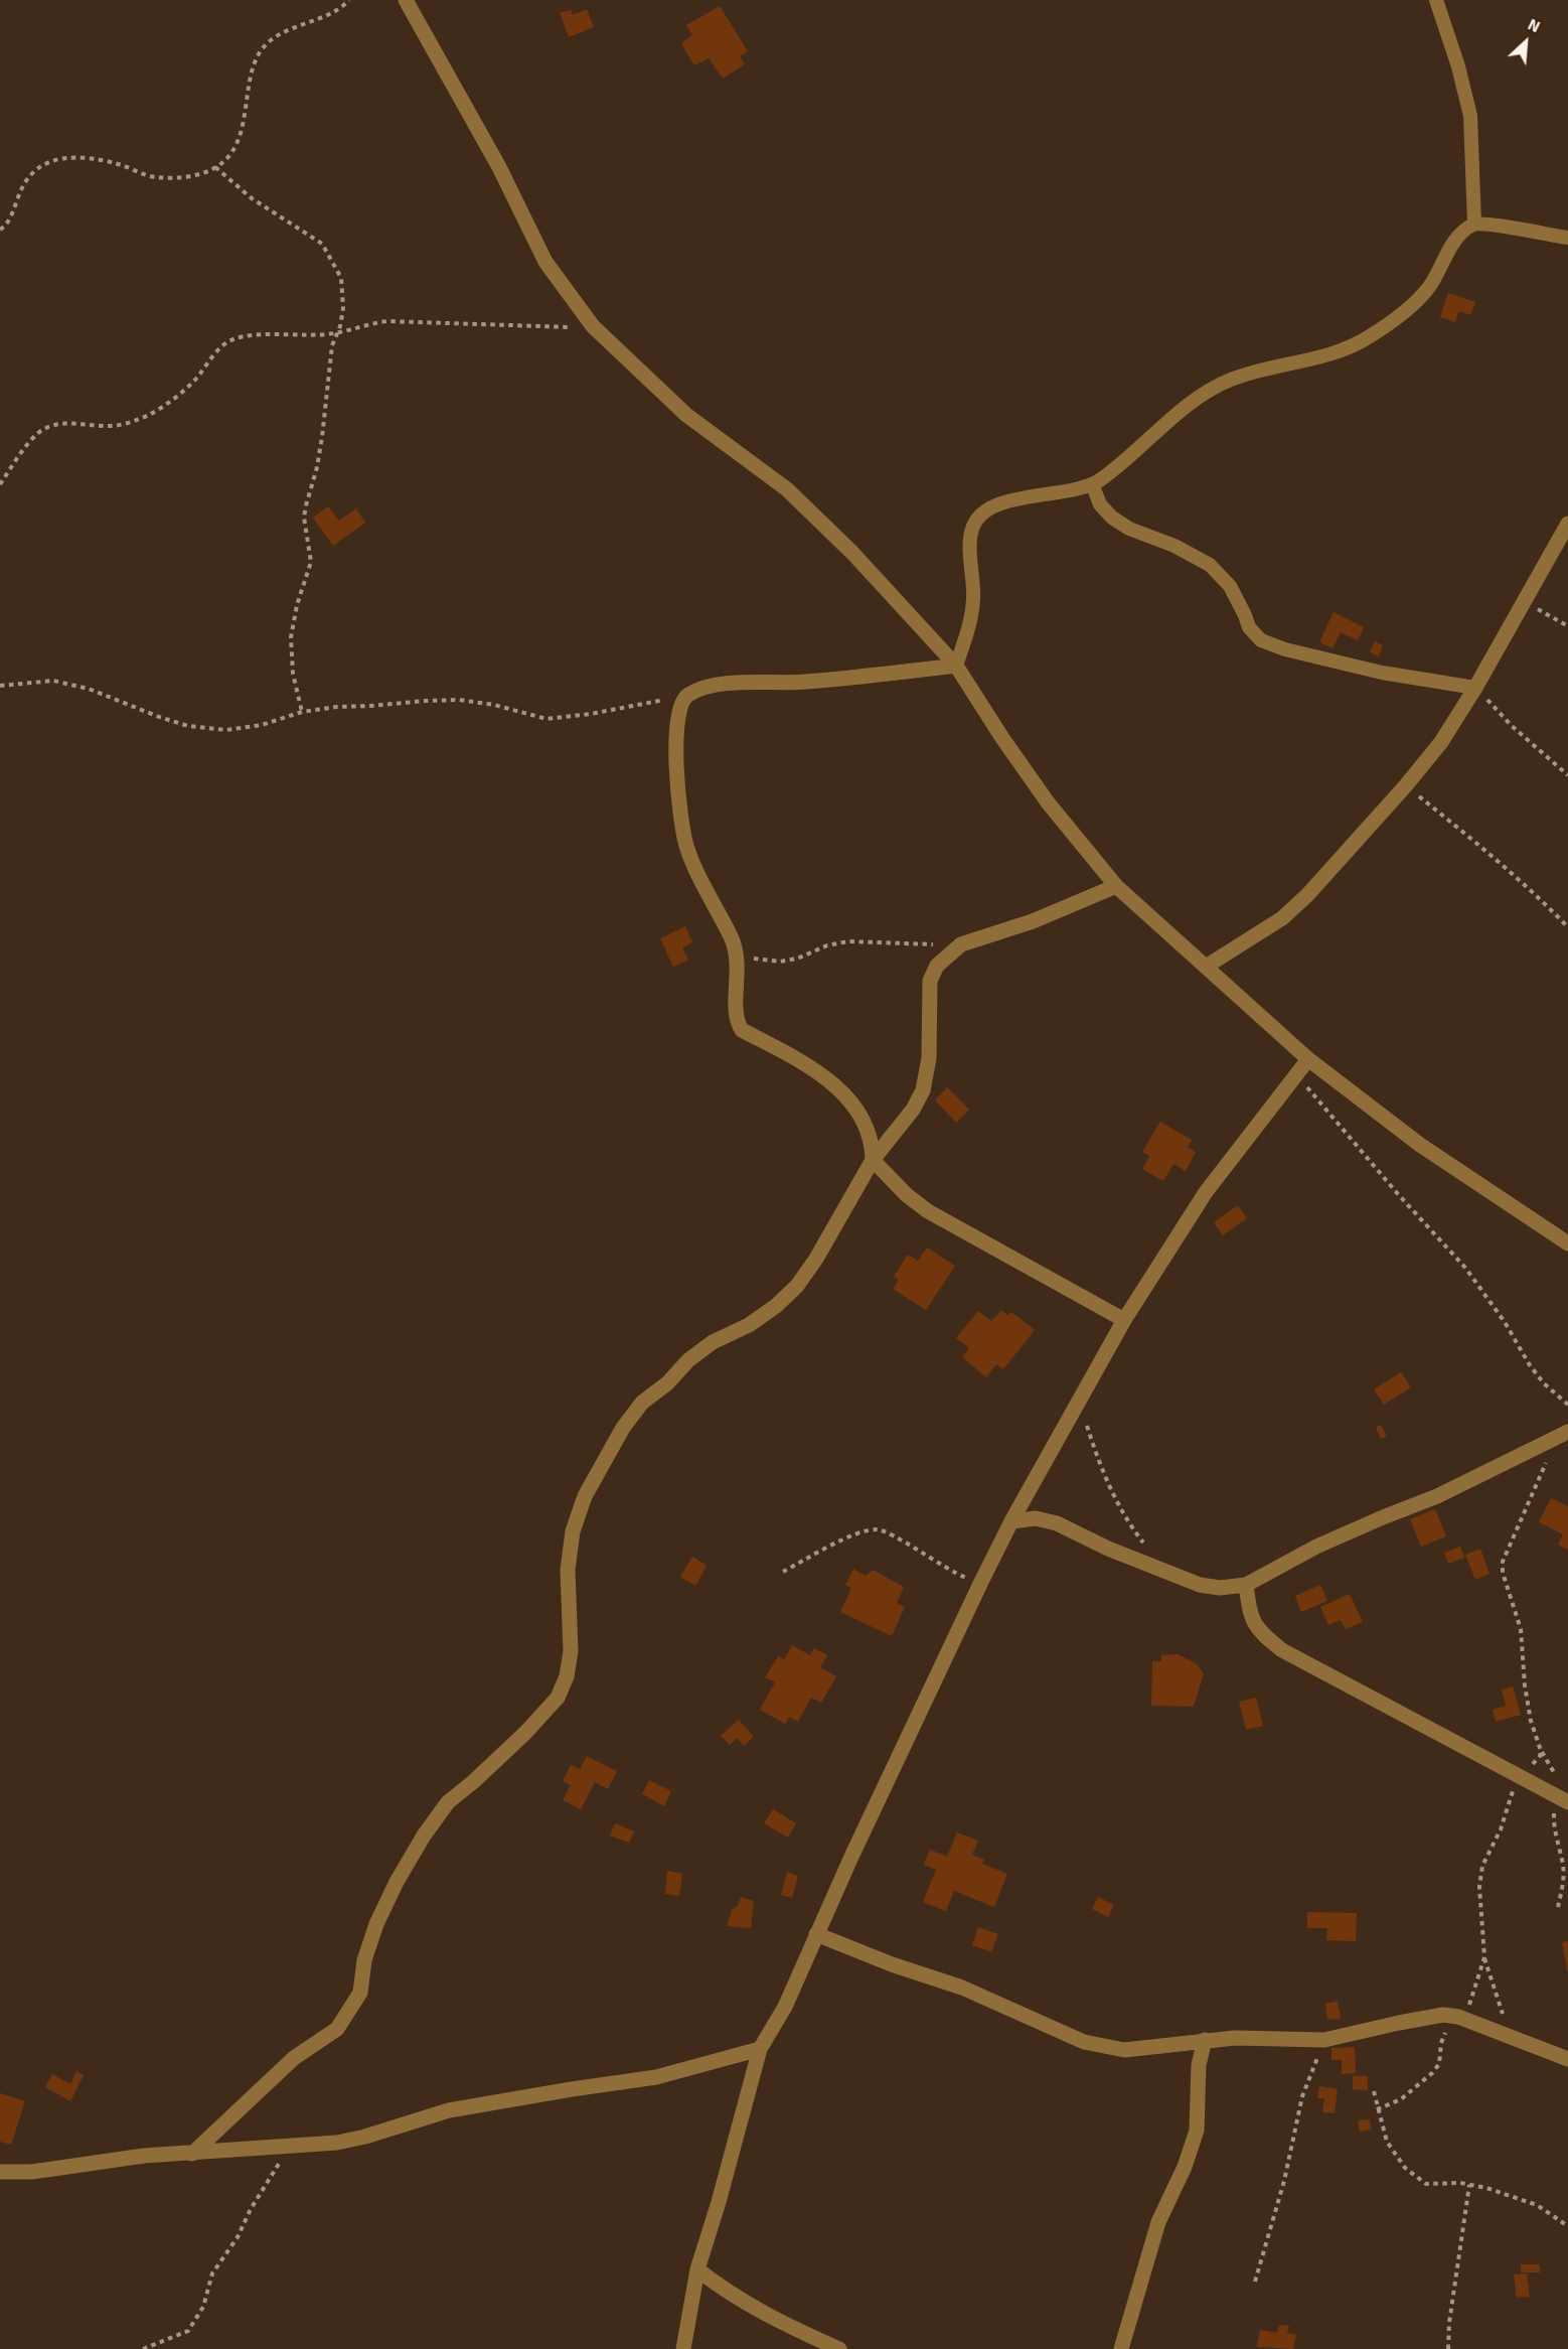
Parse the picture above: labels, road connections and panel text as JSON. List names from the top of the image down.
{
  "north": "top right"
}
